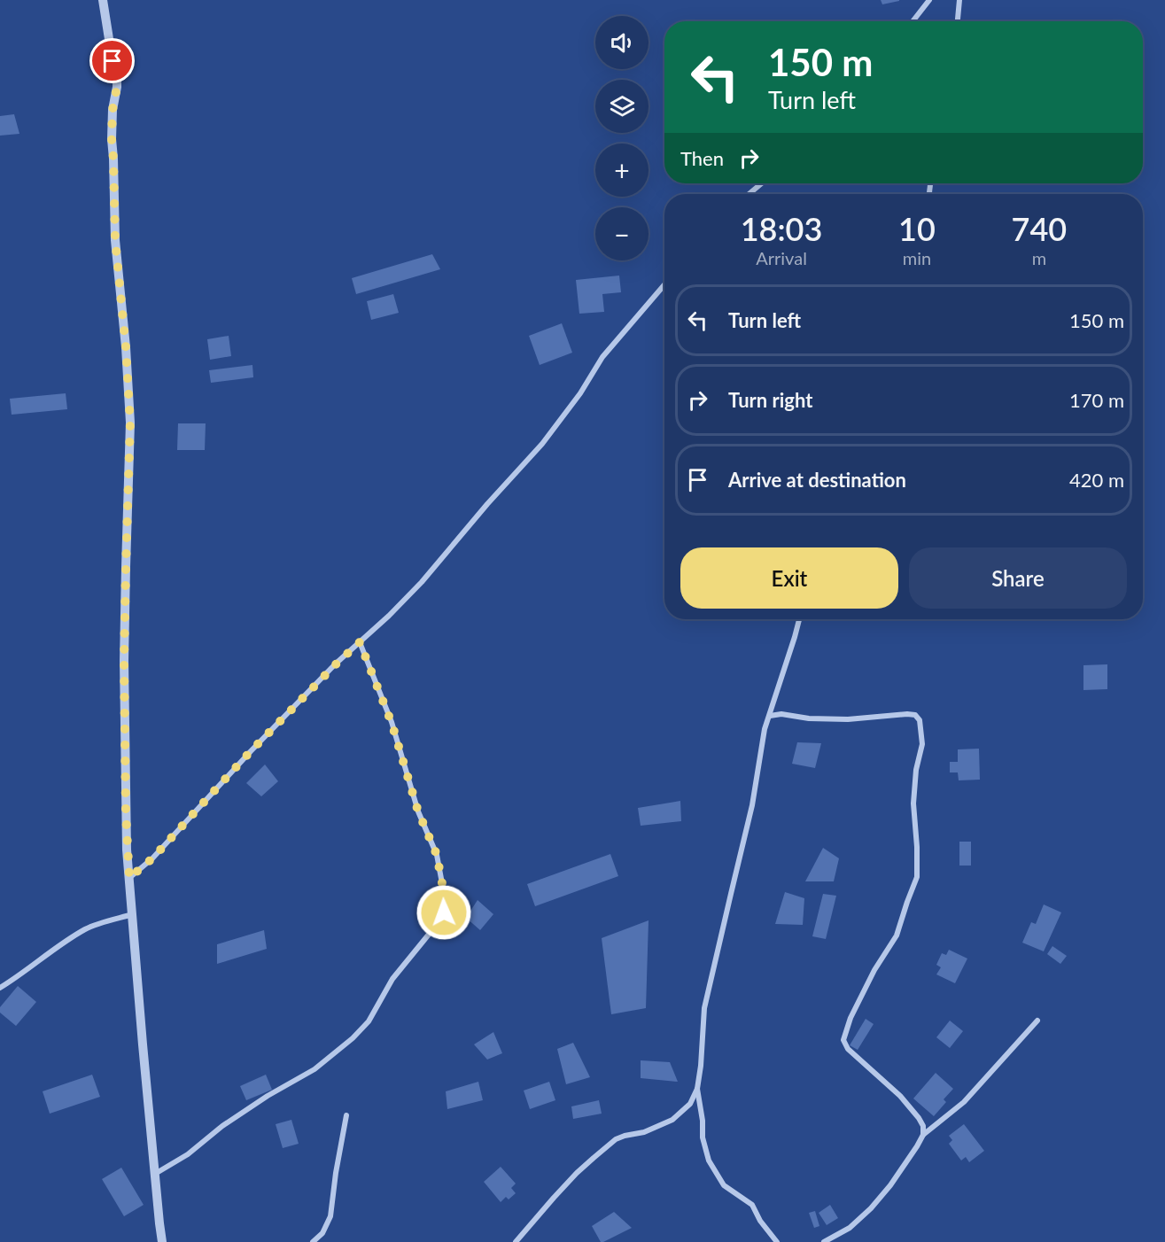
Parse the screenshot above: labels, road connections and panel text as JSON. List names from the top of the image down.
{
  "page": {
    "map_buttons": ["+", "−"],
    "turn": ["150 m", "Turn left"],
    "then": "Then",
    "eta": [
      "18:03",
      "Arrival",
      "10",
      "min",
      "740",
      "m"
    ],
    "list": [
      {
        "name": "Turn left",
        "value": "150 m"
      },
      {
        "name": "Turn right",
        "value": "170 m"
      },
      {
        "name": "Arrive at destination",
        "value": "420 m"
      }
    ],
    "buttons": ["Exit", "Share"]
  }
}
